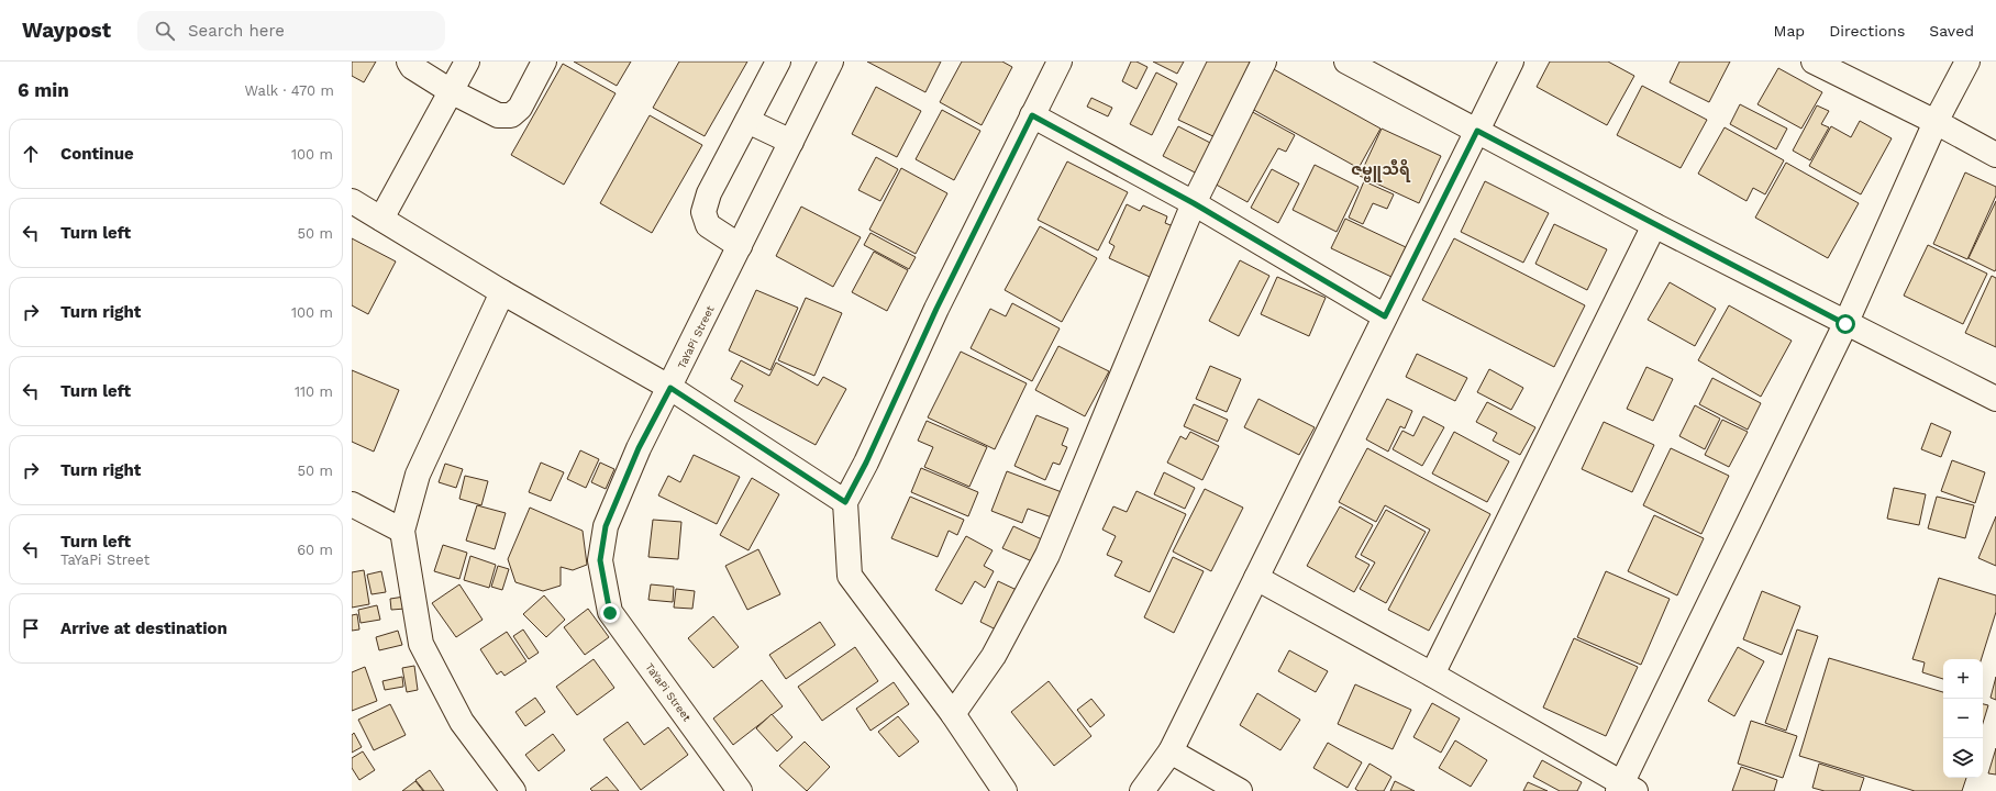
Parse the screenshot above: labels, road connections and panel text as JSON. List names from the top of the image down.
{
  "streets": {
    "street": ["TaYaPi Street"]
  },
  "districts": ["ဇမ္ဗူသီရိ"],
  "page": {
    "header": "Waypost",
    "search": "Search here",
    "nav": ["Map", "Directions", "Saved"],
    "heading": ["6 min", "Walk · 470 m"],
    "list": [
      ["Continue", "100 m"],
      ["Turn left", "50 m"],
      ["Turn right", "100 m"],
      ["Turn left", "110 m"],
      ["Turn right", "50 m"],
      ["Turn left", "TaYaPi Street", "60 m"],
      "Arrive at destination"
    ],
    "map_buttons": ["+", "−"]
  }
}
